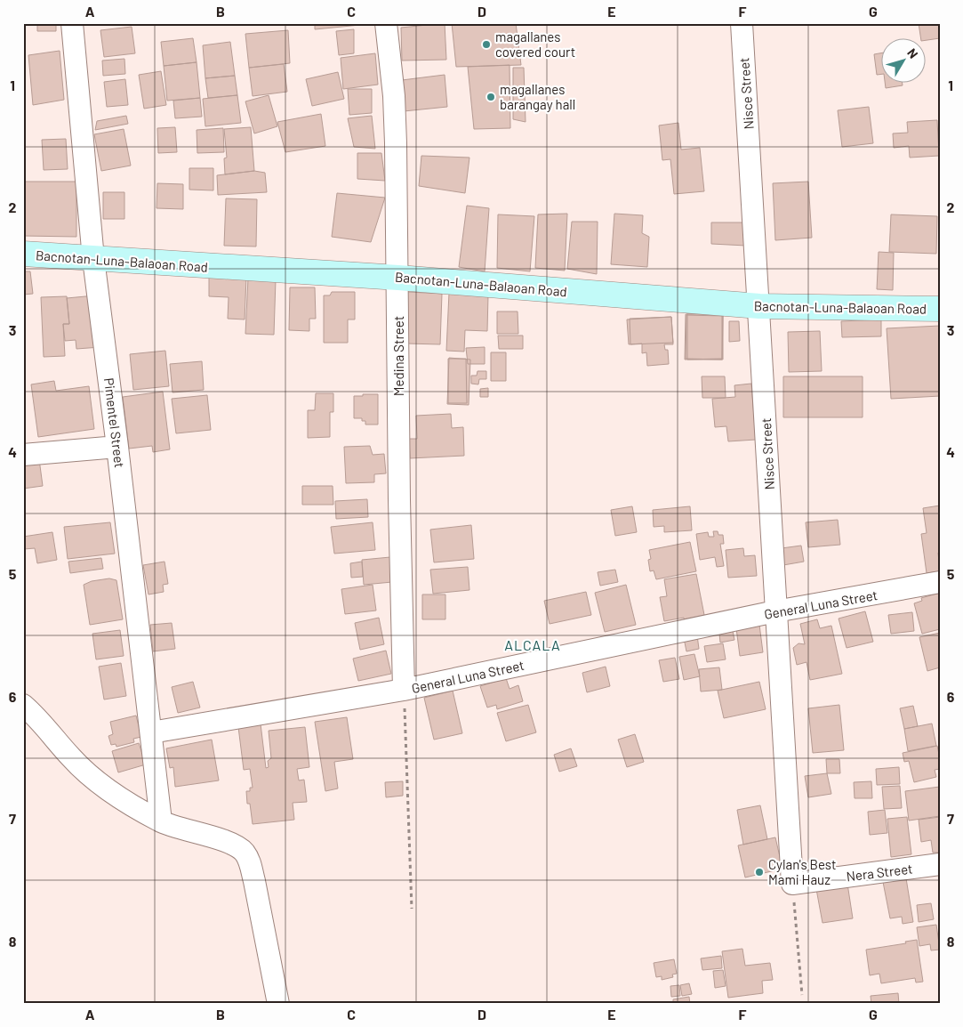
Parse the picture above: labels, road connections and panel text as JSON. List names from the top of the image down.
{
  "streets": {
    "main road": ["Bacnotan-Luna-Balaoan Road"],
    "street": [
      "Nisce Street",
      "Medina Street",
      "Pimentel Street",
      "General Luna Street",
      "Nera Street"
    ]
  },
  "crossings": [
    ["Nisce Street", "Bacnotan-Luna-Balaoan Road"],
    ["Nisce Street", "General Luna Street"],
    ["Nisce Street", "Nera Street"],
    ["Bacnotan-Luna-Balaoan Road", "Medina Street"],
    ["Bacnotan-Luna-Balaoan Road", "Pimentel Street"],
    ["Medina Street", "General Luna Street"],
    ["Pimentel Street", "General Luna Street"]
  ],
  "districts": ["ALCALA"],
  "places": ["magallanes covered court", "magallanes barangay hall", "Cylan's Best Mami Hauz"],
  "north": "top right",
  "grid": {
    "columns": [
      "A",
      "B",
      "C",
      "D",
      "E",
      "F",
      "G"
    ],
    "rows": [
      "1",
      "2",
      "3",
      "4",
      "5",
      "6",
      "7",
      "8"
    ]
  }
}
